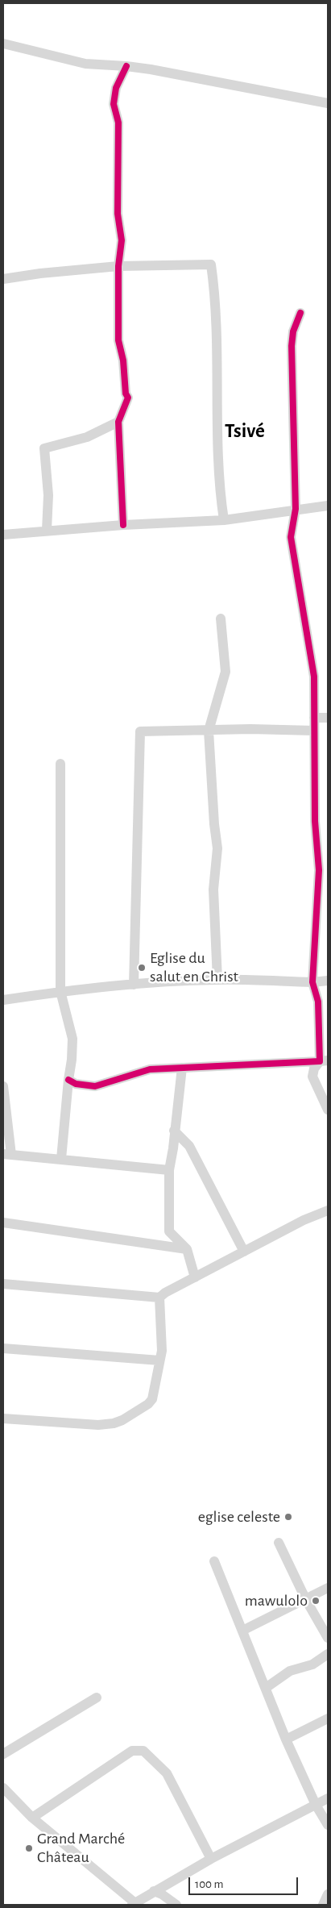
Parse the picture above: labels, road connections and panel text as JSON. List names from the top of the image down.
{
  "districts": ["Tsivé"],
  "places": [
    "Eglise du salut en Christ",
    "eglise celeste",
    "mawulolo",
    "Grand Marché Château"
  ],
  "scale_bar": "100 m"
}
